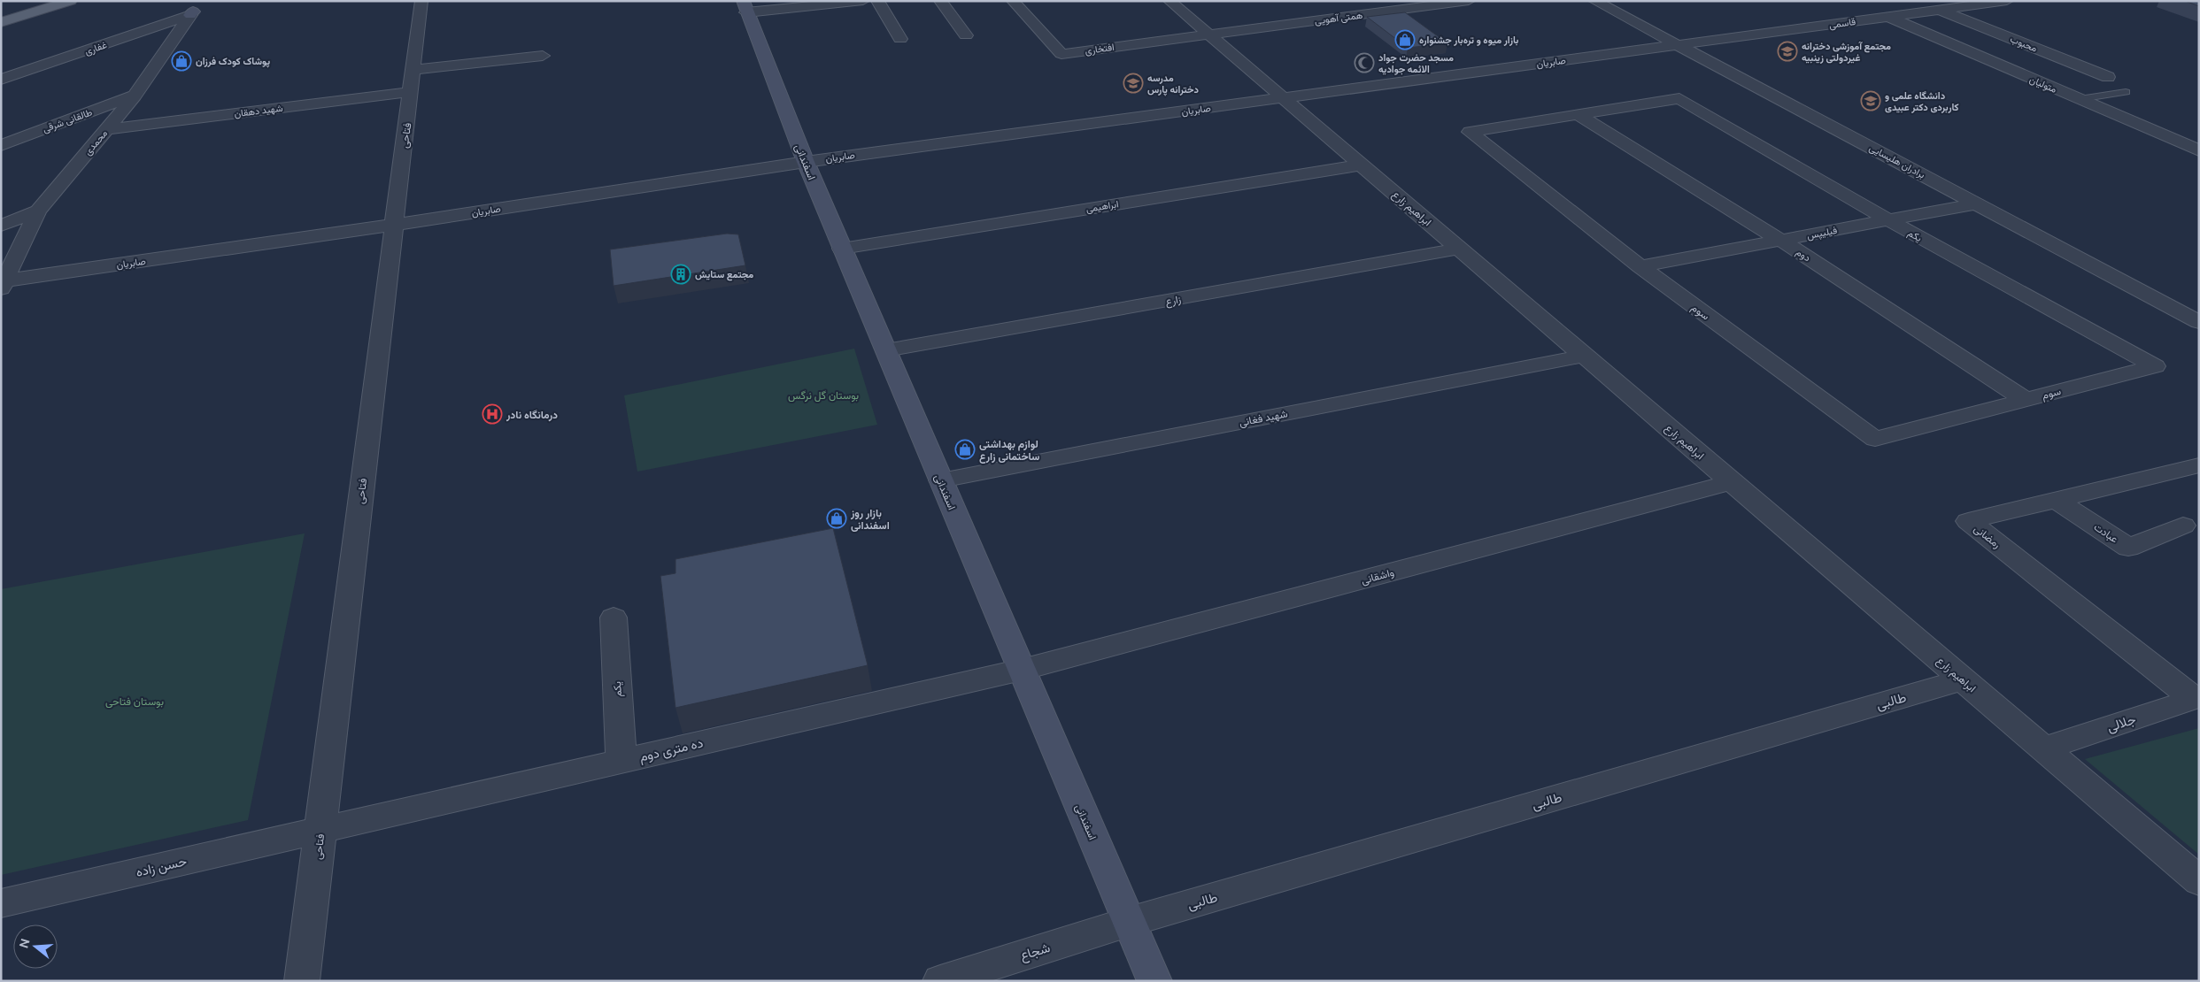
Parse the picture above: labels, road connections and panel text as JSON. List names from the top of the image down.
{
  "streets": {
    "main road": ["اسفندانی"],
    "street": [
      "همتی آهویی",
      "قاسمی",
      "محبوب",
      "غفاری",
      "افتخاری",
      "صابریان",
      "متولیان",
      "شهید دهقان",
      "طالقانی شرقی",
      "فتاحی",
      "محمدی",
      "برادران هلیسایی",
      "ابراهیمی",
      "ابراهیم زارع",
      "فیلیپس",
      "یکم",
      "دوم",
      "زارع",
      "سوم",
      "شهید فغانی",
      "عبادت",
      "رمضانی",
      "واشقانی",
      "طالبی",
      "جلالی",
      "ده متری دوم",
      "حسن زاده",
      "شجاع"
    ]
  },
  "crossings": [
    ["همتی آهویی", "افتخاری"],
    ["همتی آهویی", "ابراهیم زارع"],
    ["قاسمی", "محبوب"],
    ["قاسمی", "صابریان"],
    ["قاسمی", "متولیان"],
    ["قاسمی", "برادران هلیسایی"],
    ["غفاری", "محمدی"],
    ["افتخاری", "ابراهیم زارع"],
    ["صابریان", "فتاحی"],
    ["صابریان", "محمدی"],
    ["صابریان", "برادران هلیسایی"],
    ["صابریان", "اسفندانی"],
    ["صابریان", "ابراهیم زارع"],
    ["شهید دهقان", "فتاحی"],
    ["شهید دهقان", "محمدی"],
    ["طالقانی شرقی", "محمدی"],
    ["فتاحی", "ده متری دوم"],
    ["فتاحی", "حسن زاده"],
    ["برادران هلیسایی", "فیلیپس"],
    ["اسفندانی", "ابراهیمی"],
    ["اسفندانی", "زارع"],
    ["اسفندانی", "شهید فغانی"],
    ["اسفندانی", "واشقانی"],
    ["اسفندانی", "طالبی"],
    ["اسفندانی", "ده متری دوم"],
    ["اسفندانی", "شجاع"],
    ["ابراهیمی", "ابراهیم زارع"],
    ["ابراهیم زارع", "زارع"],
    ["ابراهیم زارع", "شهید فغانی"],
    ["ابراهیم زارع", "واشقانی"],
    ["ابراهیم زارع", "طالبی"],
    ["ابراهیم زارع", "جلالی"],
    ["فیلیپس", "یکم"],
    ["فیلیپس", "دوم"],
    ["فیلیپس", "سوم"],
    ["یکم", "سوم"],
    ["یکم", "ده متری دوم"],
    ["دوم", "سوم"],
    ["عبادت", "رمضانی"],
    ["رمضانی", "جلالی"],
    ["واشقانی", "ده متری دوم"],
    ["طالبی", "شجاع"],
    ["ده متری دوم", "حسن زاده"]
  ],
  "parks": ["بوستان گل نرگس", "بوستان فتاحی"],
  "places": {
    "shop": [
      "بازار میوه و تره‌بار جشنواره",
      "پوشاک کودک فرزان",
      "لوازم بهداشتی ساختمانی زارع",
      "بازار روز اسفندانی"
    ],
    "school or university": ["مجتمع آموزشی دخترانه غیردولتی زینبیه", "مدرسه دخترانه پارس", "دانشگاه علمی و کاربردی دکتر عبیدی"],
    "mosque": ["مسجد حضرت جواد الائمه جوادیه"],
    "building": ["مجتمع ستایش"],
    "hospital": ["درمانگاه نادر"]
  },
  "north": "left"
}
